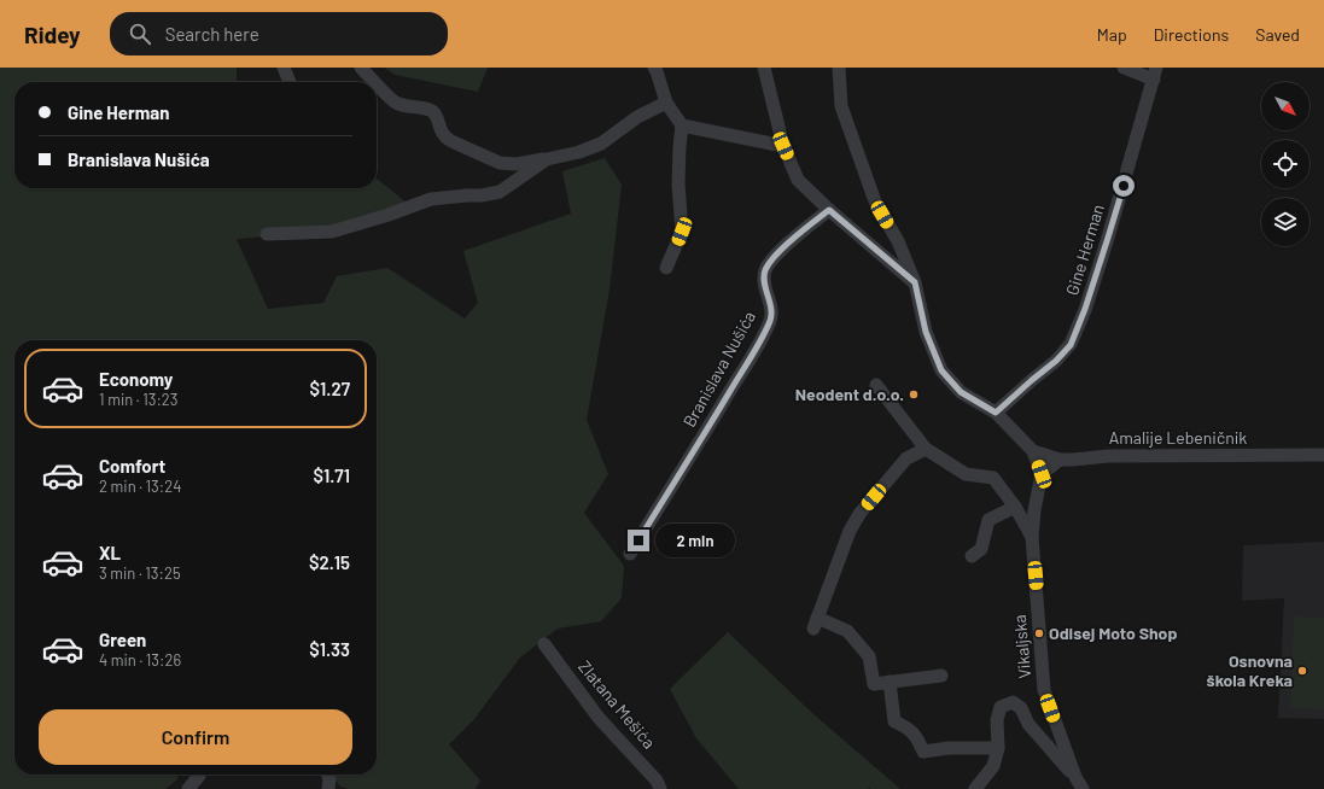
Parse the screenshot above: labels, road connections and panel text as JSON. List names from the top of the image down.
{
  "streets": {
    "street": [
      "Gine Herman",
      "Branislava Nušića",
      "Amalije Lebeničnik",
      "Vikaljska",
      "Zlatana Mešića"
    ]
  },
  "places": ["Neodent d.o.o.", "Odisej Moto Shop", "Osnovna škola Kreka"],
  "north": "bottom right",
  "page": {
    "header": "Ridey",
    "search": "Search here",
    "nav": ["Map", "Directions", "Saved"],
    "banner": ["Gine Herman", "Branislava Nušića"],
    "list": [
      {
        "name": "Economy",
        "note": "1 min · 13:23",
        "value": "$1.27"
      },
      {
        "name": "Comfort",
        "note": "2 min · 13:24",
        "value": "$1.71"
      },
      {
        "name": "XL",
        "note": "3 min · 13:25",
        "value": "$2.15"
      },
      {
        "name": "Green",
        "note": "4 min · 13:26",
        "value": "$1.33"
      }
    ],
    "bubble": "2 min",
    "buttons": "Confirm"
  }
}
